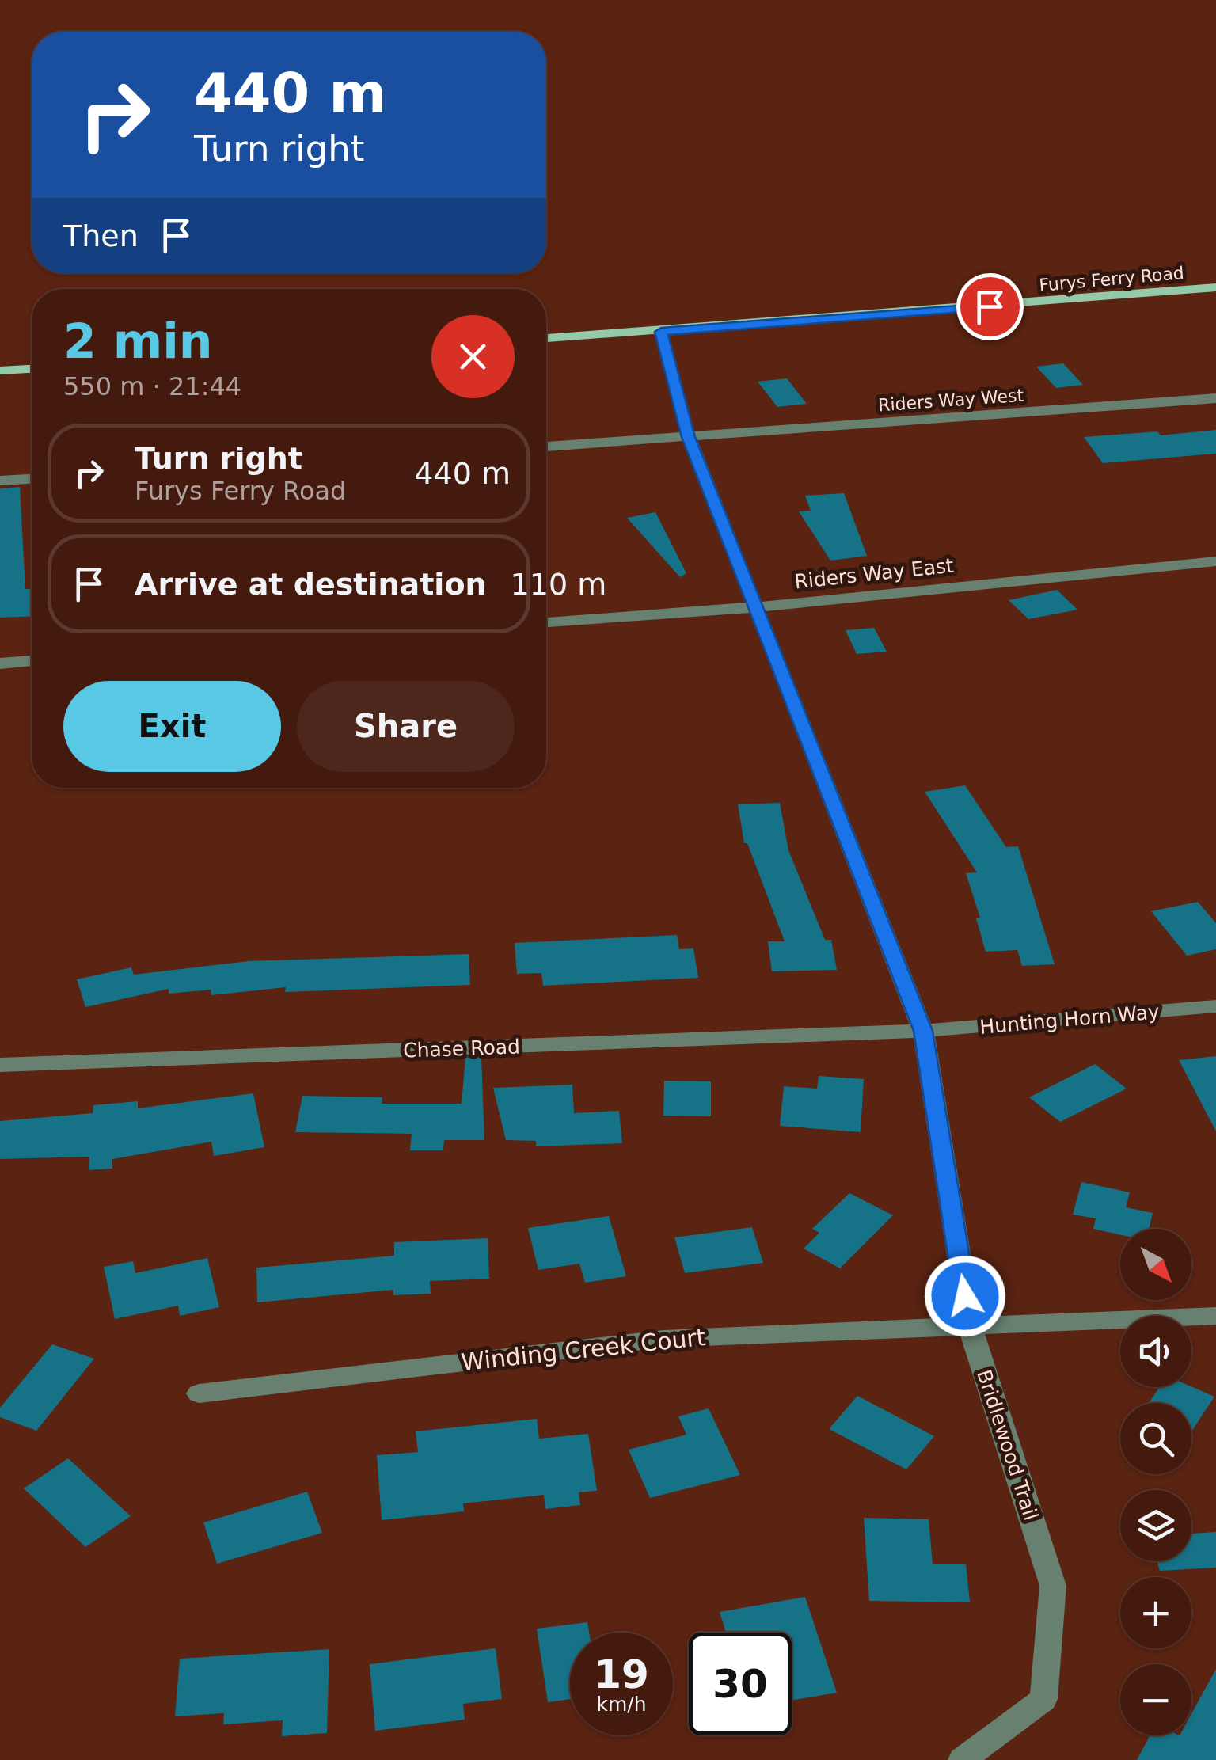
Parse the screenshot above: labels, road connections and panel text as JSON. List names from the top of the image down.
{
  "streets": {
    "main road": ["Furys Ferry Road"],
    "street": [
      "Riders Way West",
      "Riders Way East",
      "Hunting Horn Way",
      "Chase Road",
      "Winding Creek Court",
      "Bridlewood Trail"
    ]
  },
  "crossings": [
    ["Furys Ferry Road", "Bridlewood Trail"],
    ["Riders Way West", "Bridlewood Trail"],
    ["Riders Way East", "Bridlewood Trail"],
    ["Hunting Horn Way", "Chase Road"],
    ["Hunting Horn Way", "Bridlewood Trail"],
    ["Chase Road", "Bridlewood Trail"],
    ["Winding Creek Court", "Bridlewood Trail"]
  ],
  "north": "bottom right",
  "page": {
    "turn": ["440 m", "Turn right"],
    "then": "Then",
    "heading": ["2 min", "550 m · 21:44"],
    "list": [
      {
        "name": "Turn right",
        "note": "Furys Ferry Road",
        "value": "440 m"
      },
      {
        "name": "Arrive at destination",
        "value": "110 m"
      }
    ],
    "buttons": ["Exit", "Share"],
    "map_buttons": ["+", "−"],
    "speed": "19 km/h",
    "limit": "30"
  }
}
